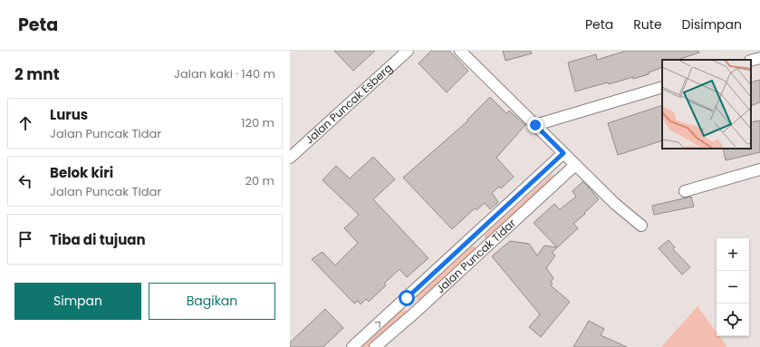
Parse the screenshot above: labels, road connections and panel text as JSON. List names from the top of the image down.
{
  "streets": {
    "street": ["Jalan Puncak Esberg", "Jalan Puncak Tidar"]
  },
  "page": {
    "header": "Peta",
    "nav": ["Peta", "Rute", "Disimpan"],
    "heading": ["2 mnt", "Jalan kaki · 140 m"],
    "list": [
      ["Lurus", "Jalan Puncak Tidar", "120 m"],
      ["Belok kiri", "Jalan Puncak Tidar", "20 m"],
      "Tiba di tujuan"
    ],
    "map_buttons": ["+", "−"],
    "buttons": ["Simpan", "Bagikan"]
  }
}
